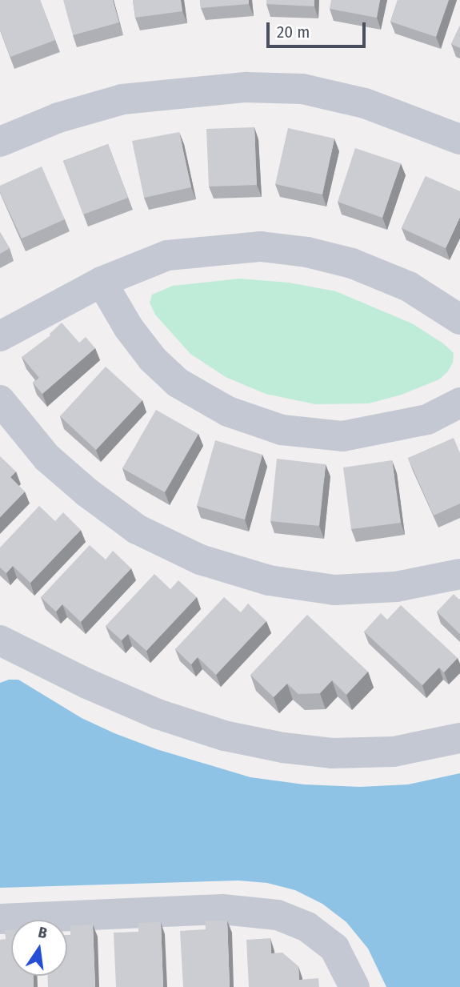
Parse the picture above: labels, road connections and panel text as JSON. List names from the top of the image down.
{
  "scale_bar": "20 m",
  "north": "top"
}
